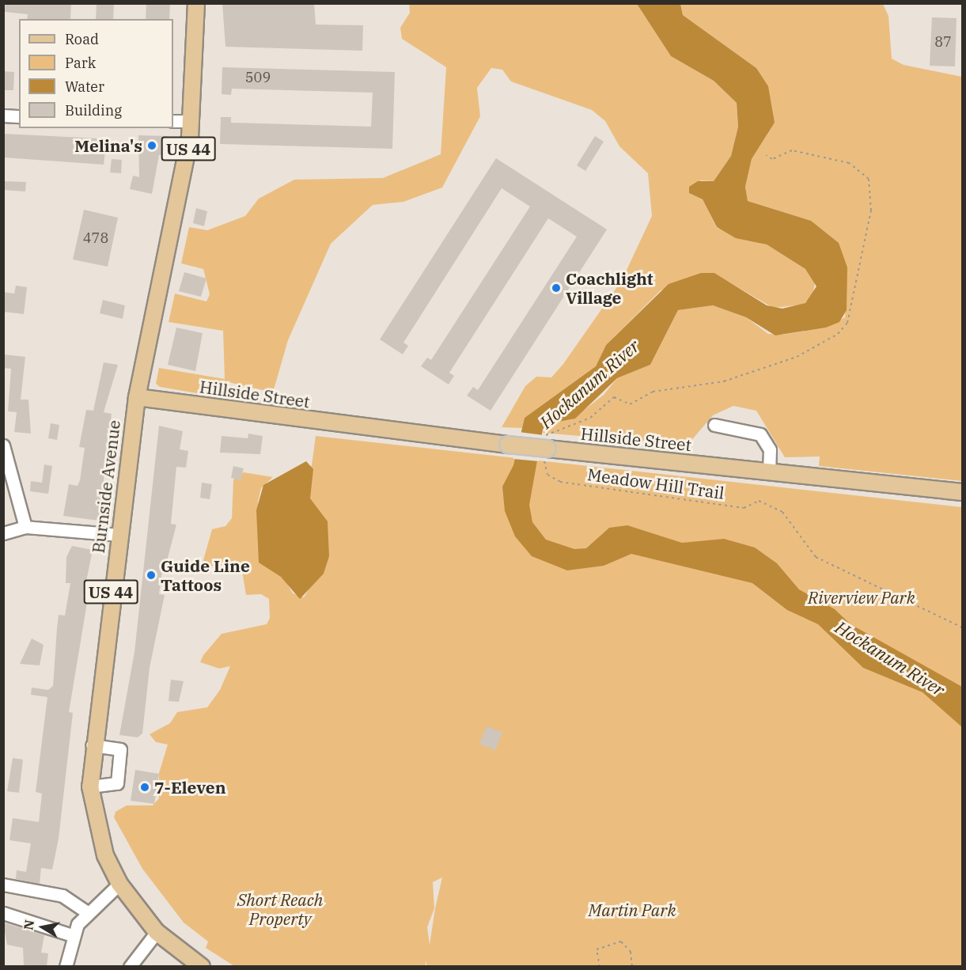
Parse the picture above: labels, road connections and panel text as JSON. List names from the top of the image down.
{
  "streets": {
    "main road": ["US 44", "Hillside Street", "Burnside Avenue"],
    "path": ["Meadow Hill Trail"]
  },
  "crossings": [
    ["Hillside Street", "Meadow Hill Trail"],
    ["Hillside Street", "Burnside Avenue"]
  ],
  "water": ["Hockanum River"],
  "parks": ["Riverview Park", "Short Reach Property", "Martin Park"],
  "places": [
    "Melina's",
    "Coachlight Village",
    "Guide Line Tattoos",
    "7-Eleven"
  ],
  "house_numbers": ["87", "509", "478"],
  "legend": [
    "Road",
    "Park",
    "Water",
    "Building"
  ],
  "north": "left"
}
